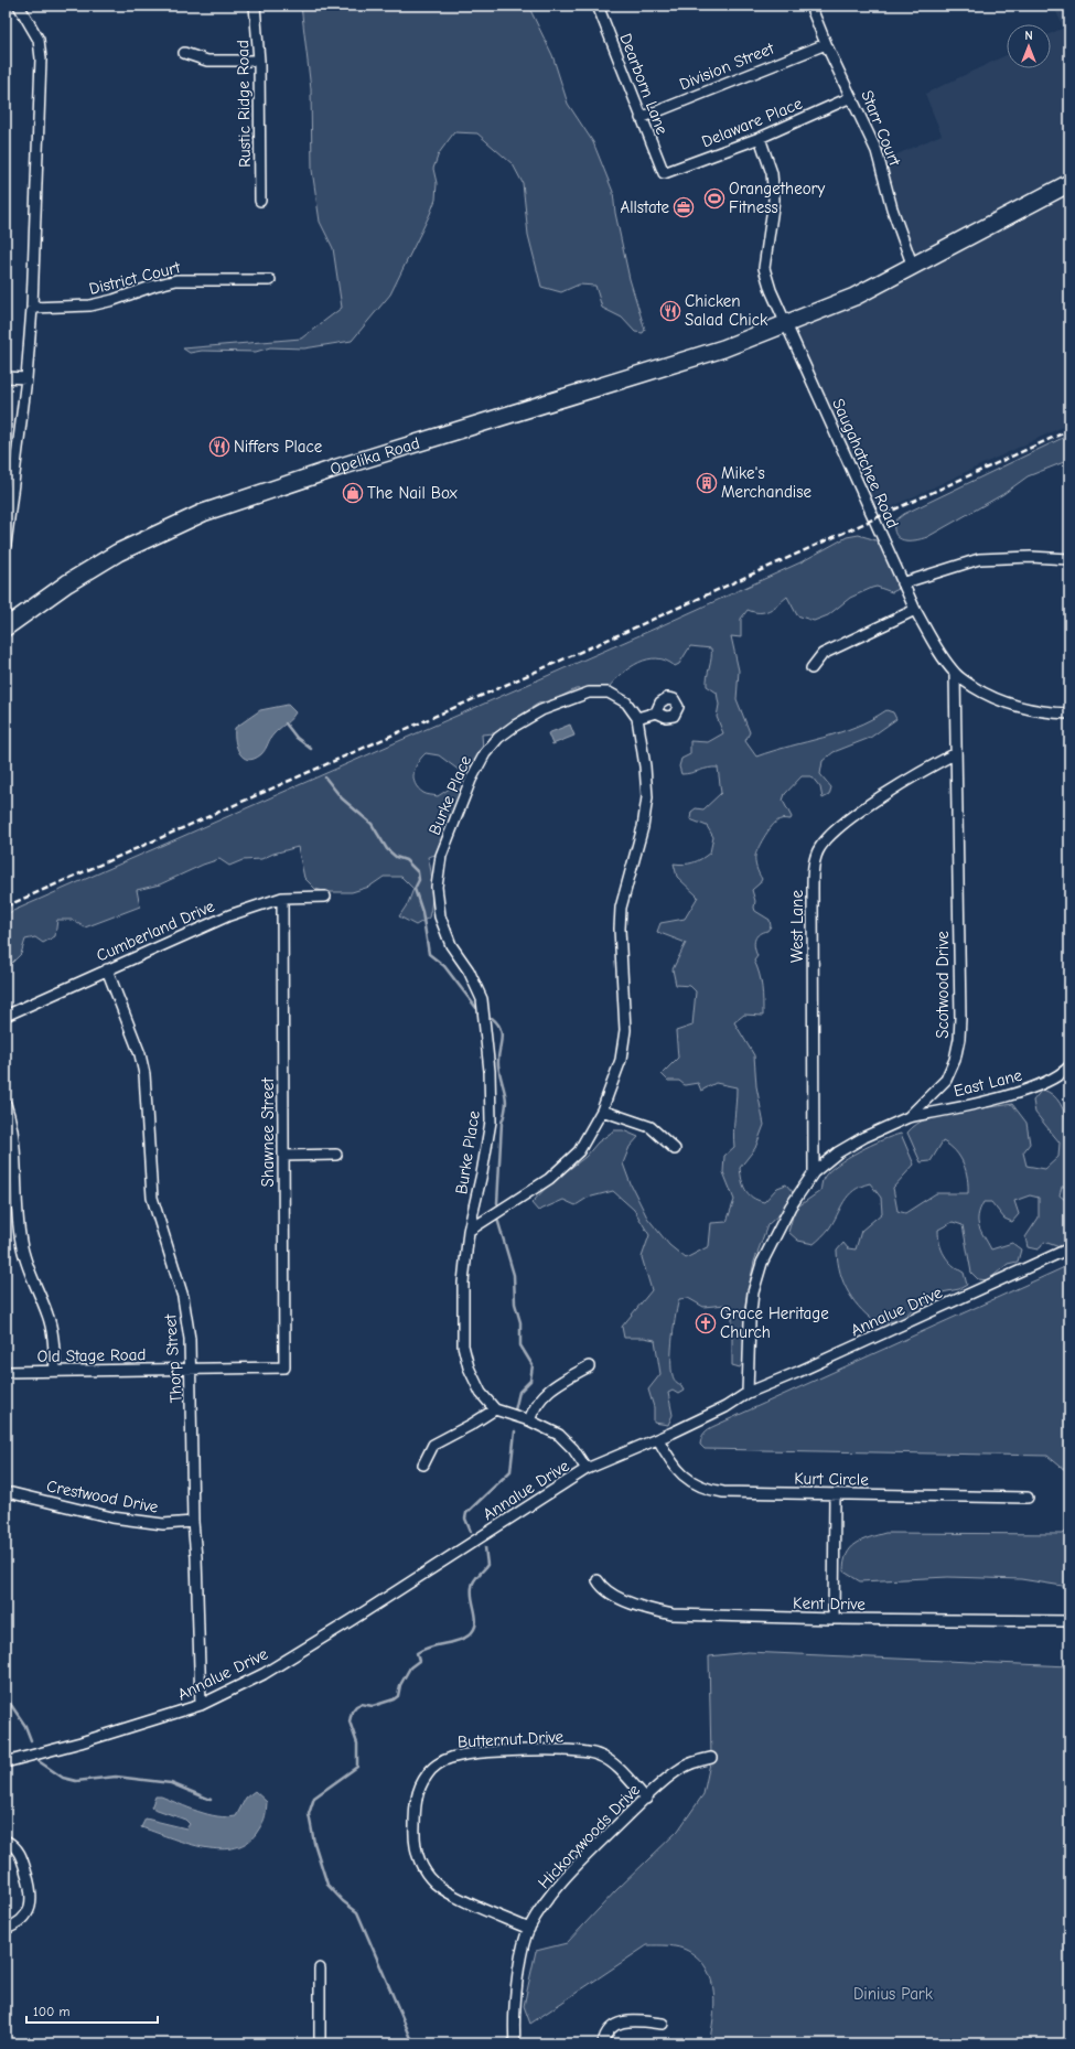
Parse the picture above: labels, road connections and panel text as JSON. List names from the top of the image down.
{
  "streets": {
    "main road": ["Opelika Road"],
    "street": [
      "Division Street",
      "Dearborn Lane",
      "Rustic Ridge Road",
      "Delaware Place",
      "Starr Court",
      "District Court",
      "Saugahatchee Road",
      "Burke Place",
      "West Lane",
      "Cumberland Drive",
      "Scotwood Drive",
      "East Lane",
      "Shawnee Street",
      "Annalue Drive",
      "Old Stage Road",
      "Thorp Street",
      "Kurt Circle",
      "Crestwood Drive",
      "Kent Drive",
      "Butternut Drive",
      "Hickorywoods Drive"
    ]
  },
  "crossings": [
    ["Division Street", "Dearborn Lane"],
    ["Division Street", "Starr Court"],
    ["Dearborn Lane", "Delaware Place"],
    ["Delaware Place", "Starr Court"],
    ["Delaware Place", "Saugahatchee Road"],
    ["Starr Court", "Opelika Road"],
    ["Opelika Road", "Saugahatchee Road"],
    ["Saugahatchee Road", "Scotwood Drive"],
    ["West Lane", "Scotwood Drive"],
    ["Cumberland Drive", "Shawnee Street"],
    ["Cumberland Drive", "Thorp Street"],
    ["Scotwood Drive", "East Lane"],
    ["Scotwood Drive", "Annalue Drive"],
    ["Shawnee Street", "Old Stage Road"],
    ["Annalue Drive", "Thorp Street"],
    ["Annalue Drive", "Kurt Circle"],
    ["Old Stage Road", "Thorp Street"],
    ["Thorp Street", "Crestwood Drive"],
    ["Butternut Drive", "Hickorywoods Drive"]
  ],
  "parks": ["Dinius Park"],
  "places": {
    "sports": ["Orangetheory Fitness"],
    "office": ["Allstate"],
    "restaurant": ["Chicken Salad Chick", "Niffers Place"],
    "building": ["Mike's Merchandise"],
    "shop": ["The Nail Box"],
    "church": ["Grace Heritage Church"]
  },
  "scale_bar": "100 m",
  "north": "top"
}
